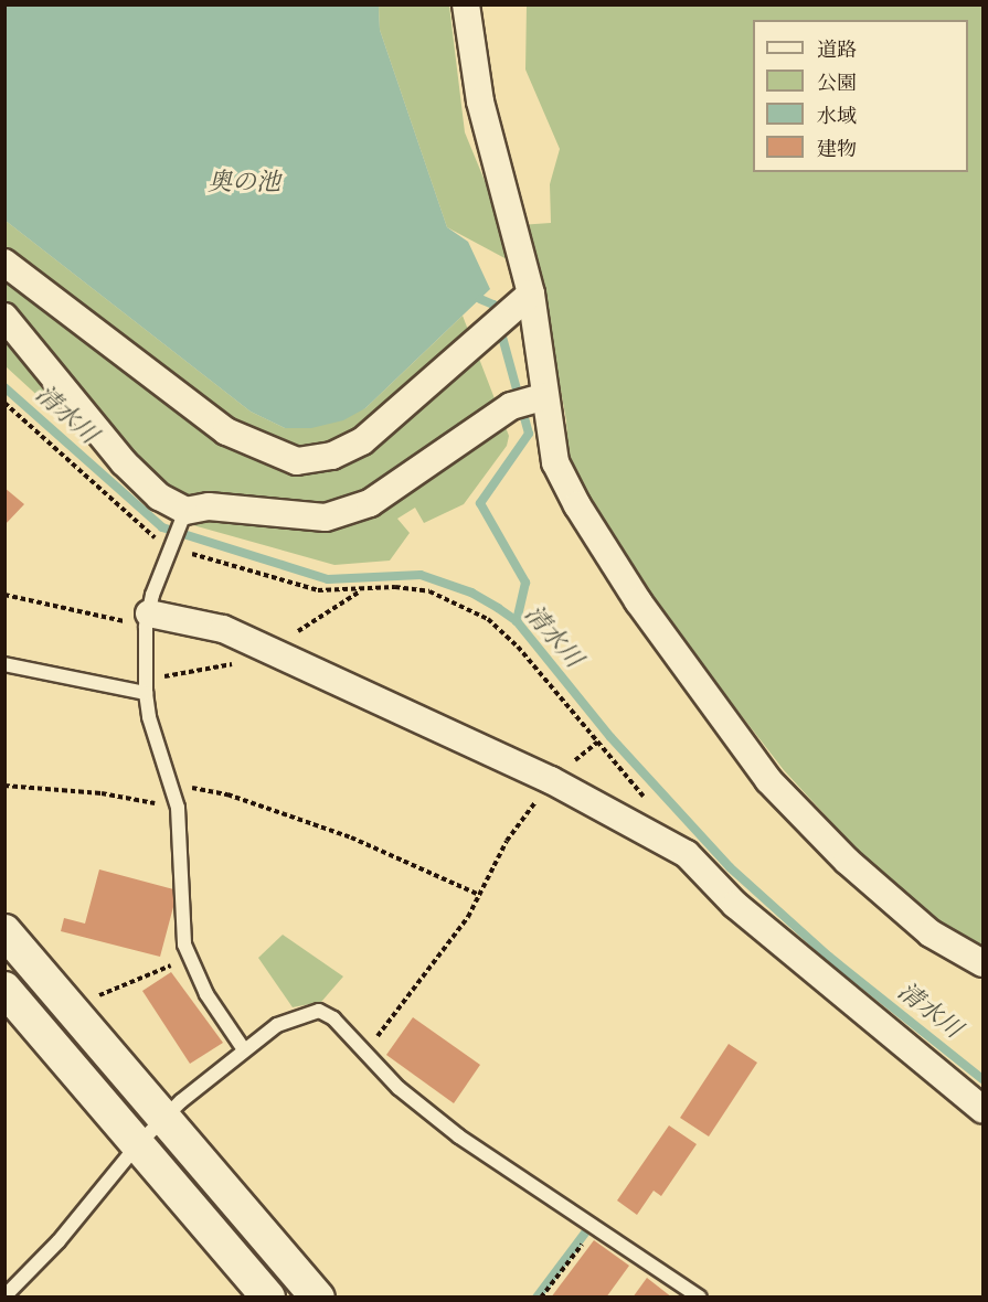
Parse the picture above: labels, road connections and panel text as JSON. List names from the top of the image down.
{
  "water": ["奥の池", "清水川"],
  "legend": [
    "道路",
    "公園",
    "水域",
    "建物"
  ]
}
